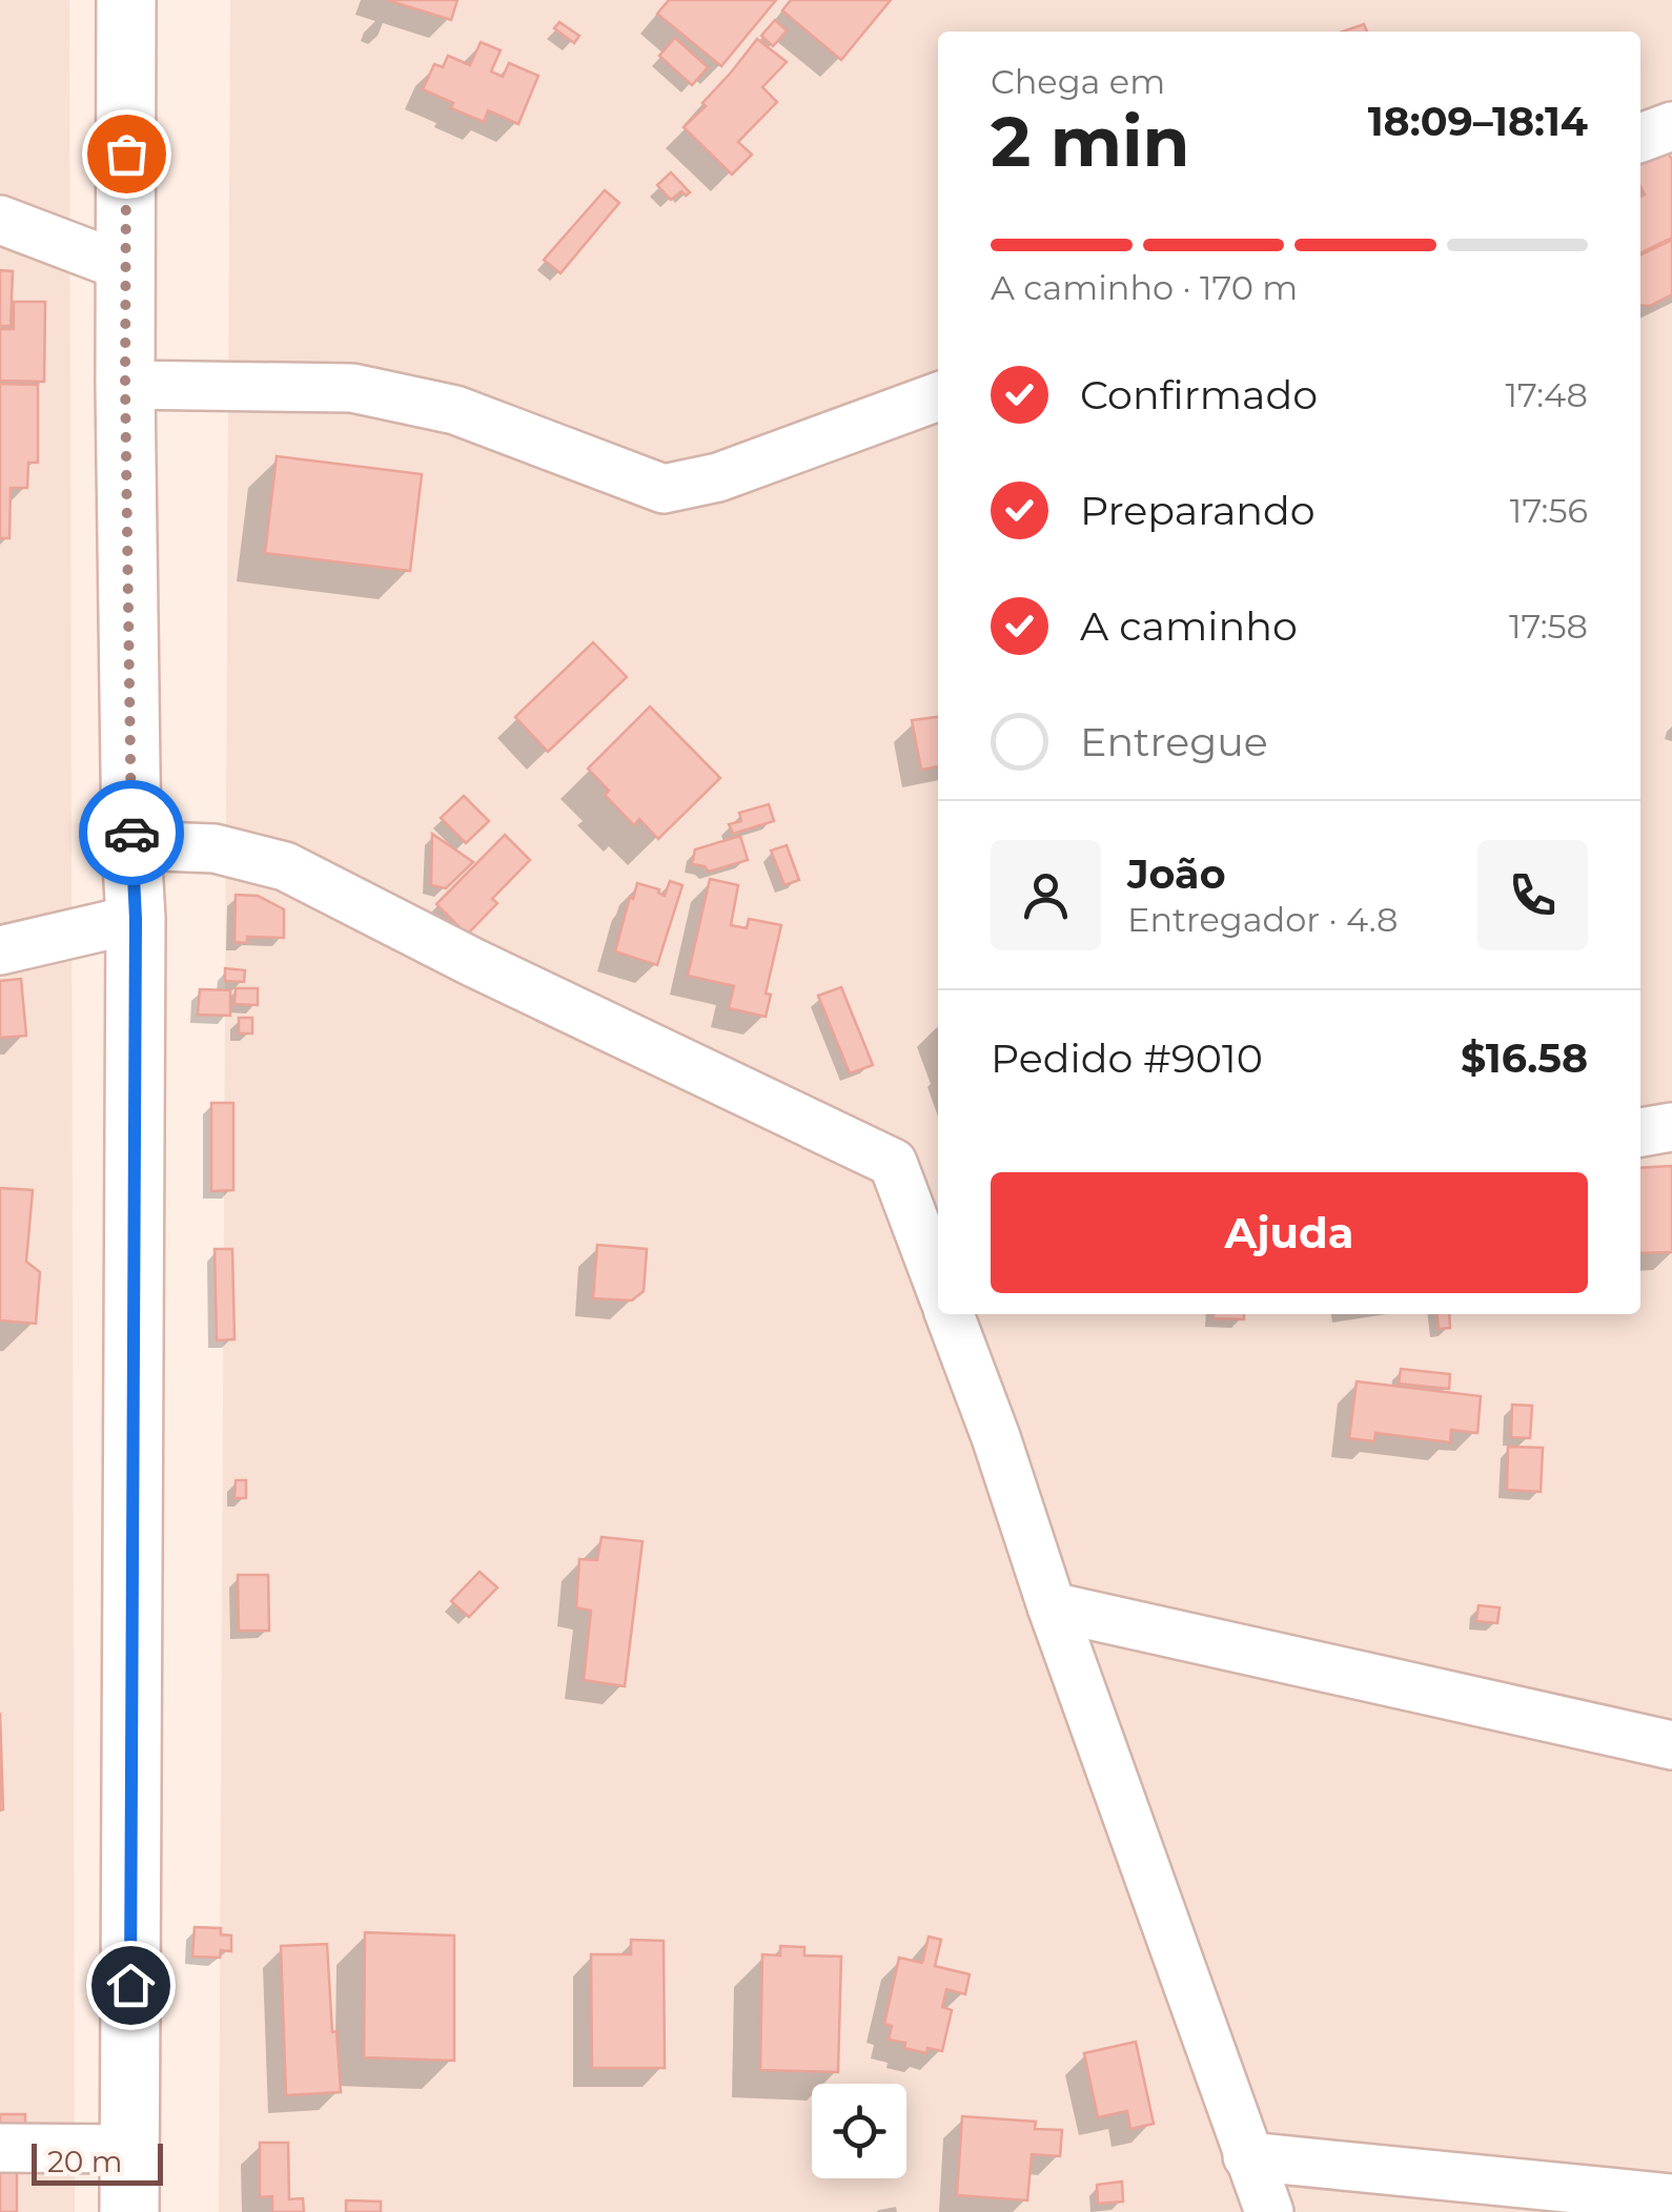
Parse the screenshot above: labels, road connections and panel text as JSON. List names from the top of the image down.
{
  "scale_bar": "20 m",
  "page": {
    "heading": ["2 min", "Chega em", "18:09–18:14"],
    "panel": [
      "João",
      "Entregador · 4.8",
      "Pedido #9010",
      "$16.58"
    ],
    "bar": "A caminho · 170 m",
    "list": [
      ["Confirmado", "17:48"],
      ["Preparando", "17:56"],
      ["A caminho", "17:58"],
      "Entregue"
    ],
    "buttons": "Ajuda",
    "scale": "20 m"
  }
}
